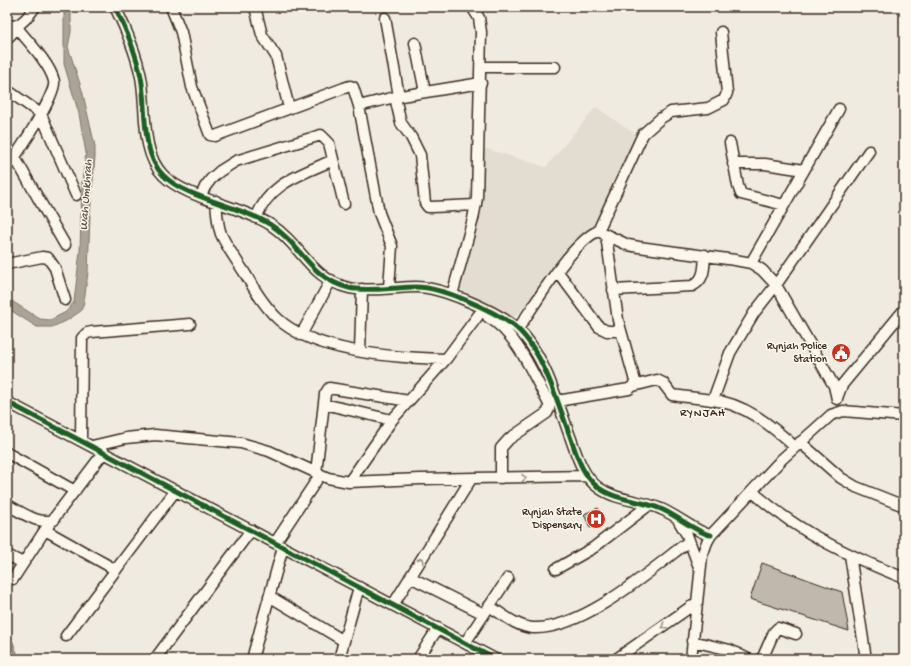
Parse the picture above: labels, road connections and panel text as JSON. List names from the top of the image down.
{
  "districts": ["RYNJAH"],
  "water": ["Wah Umkhrah"],
  "places": {
    "public building": ["Rynjah Police Station"],
    "hospital": ["Rynjah State Dispensary"]
  }
}
